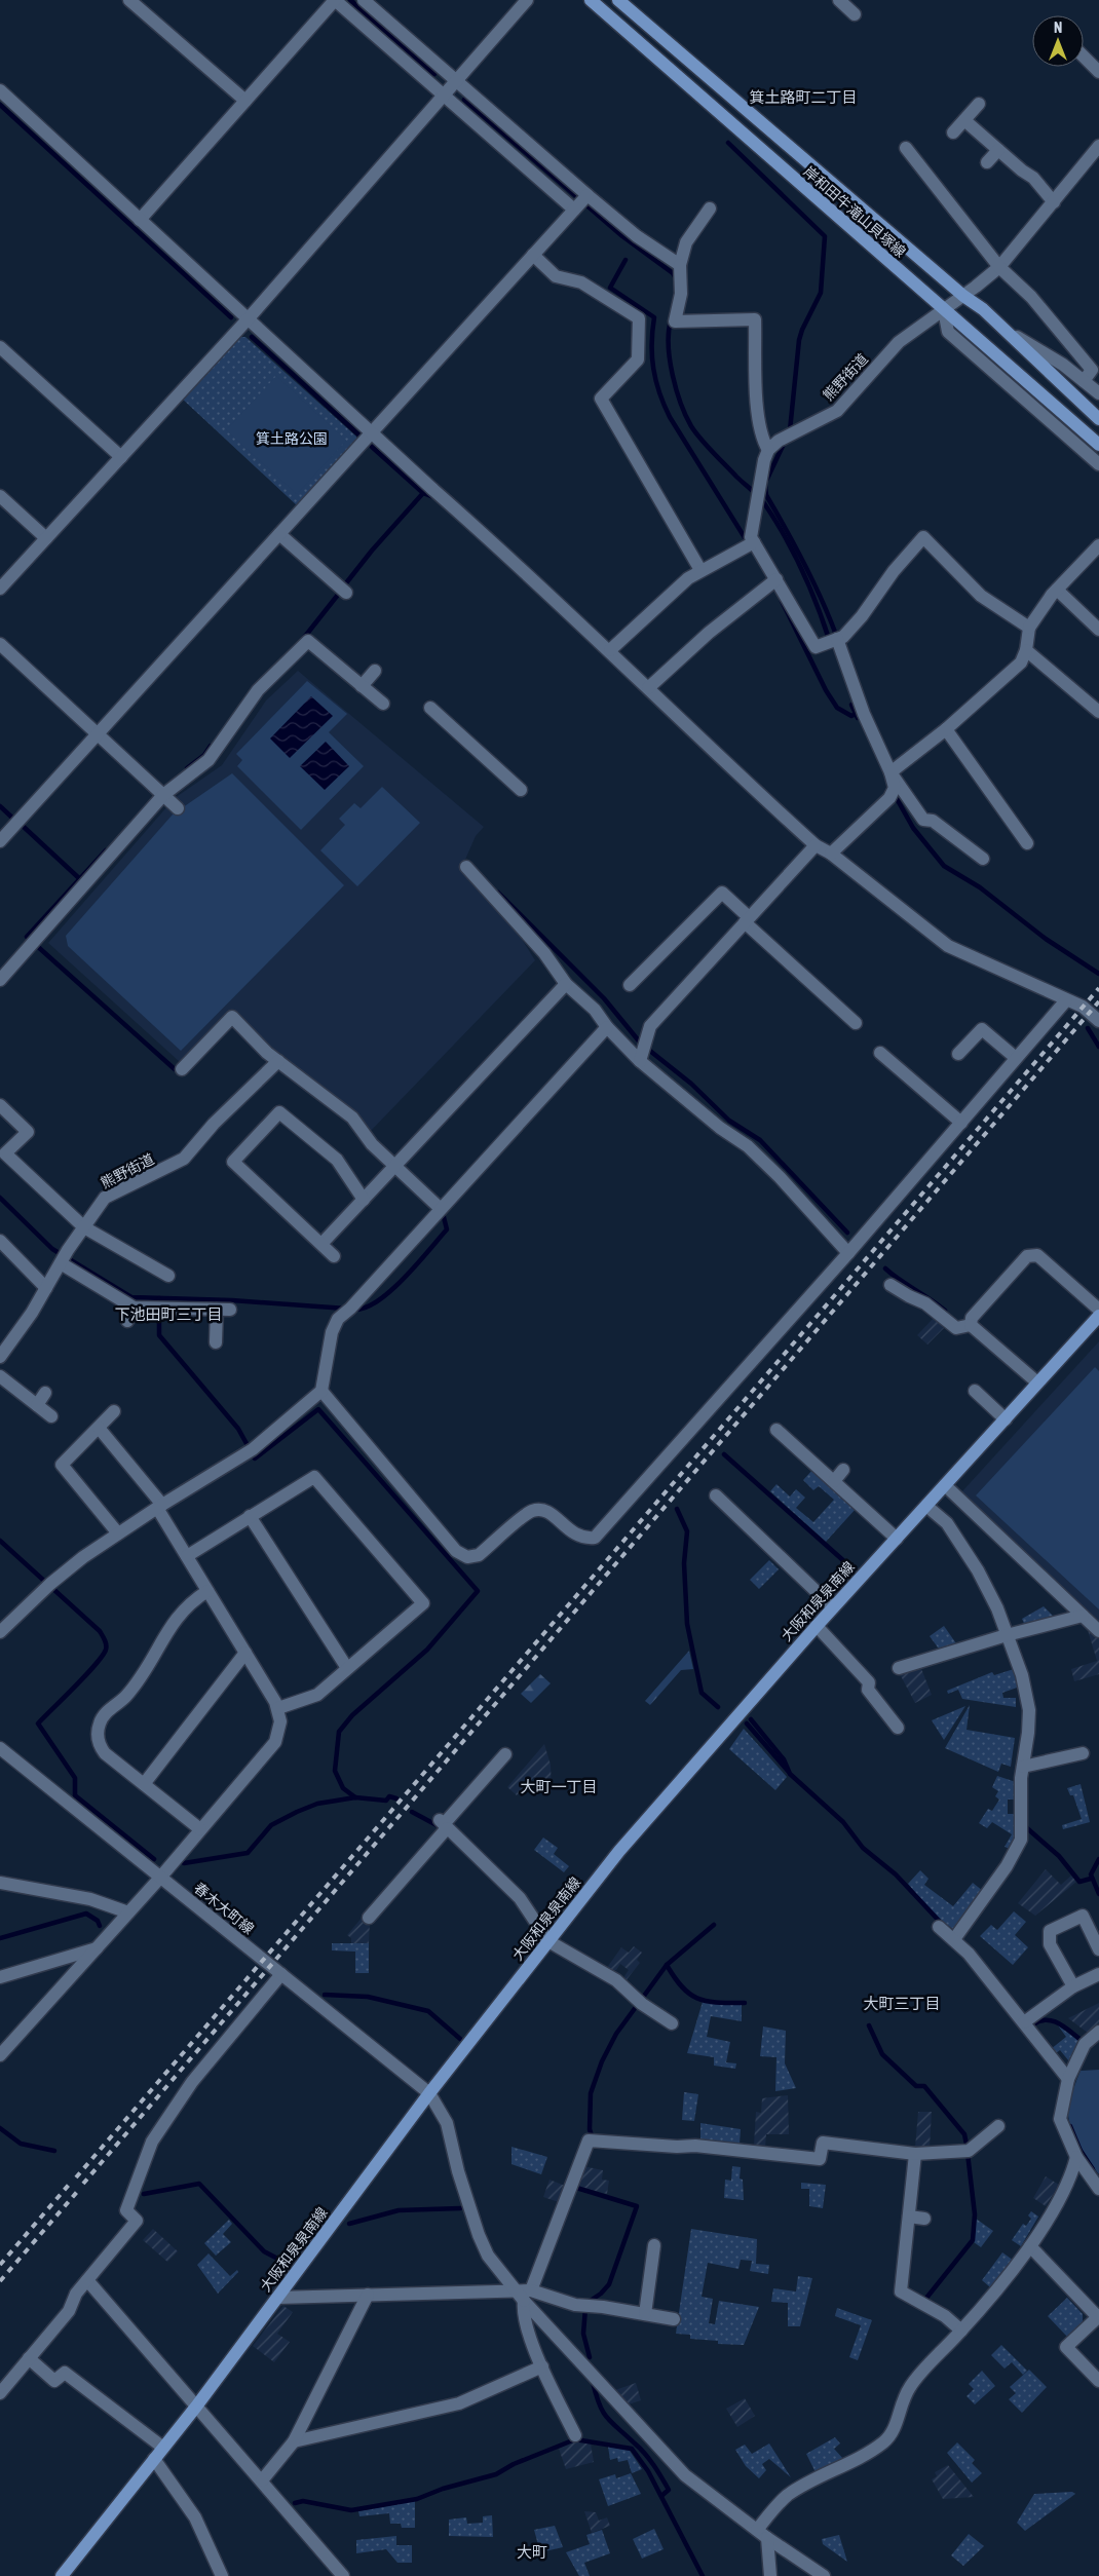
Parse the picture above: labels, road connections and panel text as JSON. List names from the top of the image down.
{
  "streets": {
    "main road": ["岸和田牛滝山貝塚線", "大阪和泉泉南線"],
    "street": ["熊野街道", "春木大町線"]
  },
  "crossings": [
    ["岸和田牛滝山貝塚線", "熊野街道"],
    ["大阪和泉泉南線", "春木大町線"]
  ],
  "districts": [
    "箕土路町二丁目",
    "下池田町三丁目",
    "大町一丁目",
    "大町三丁目",
    "大町"
  ],
  "parks": ["箕土路公園"],
  "north": "top"
}
